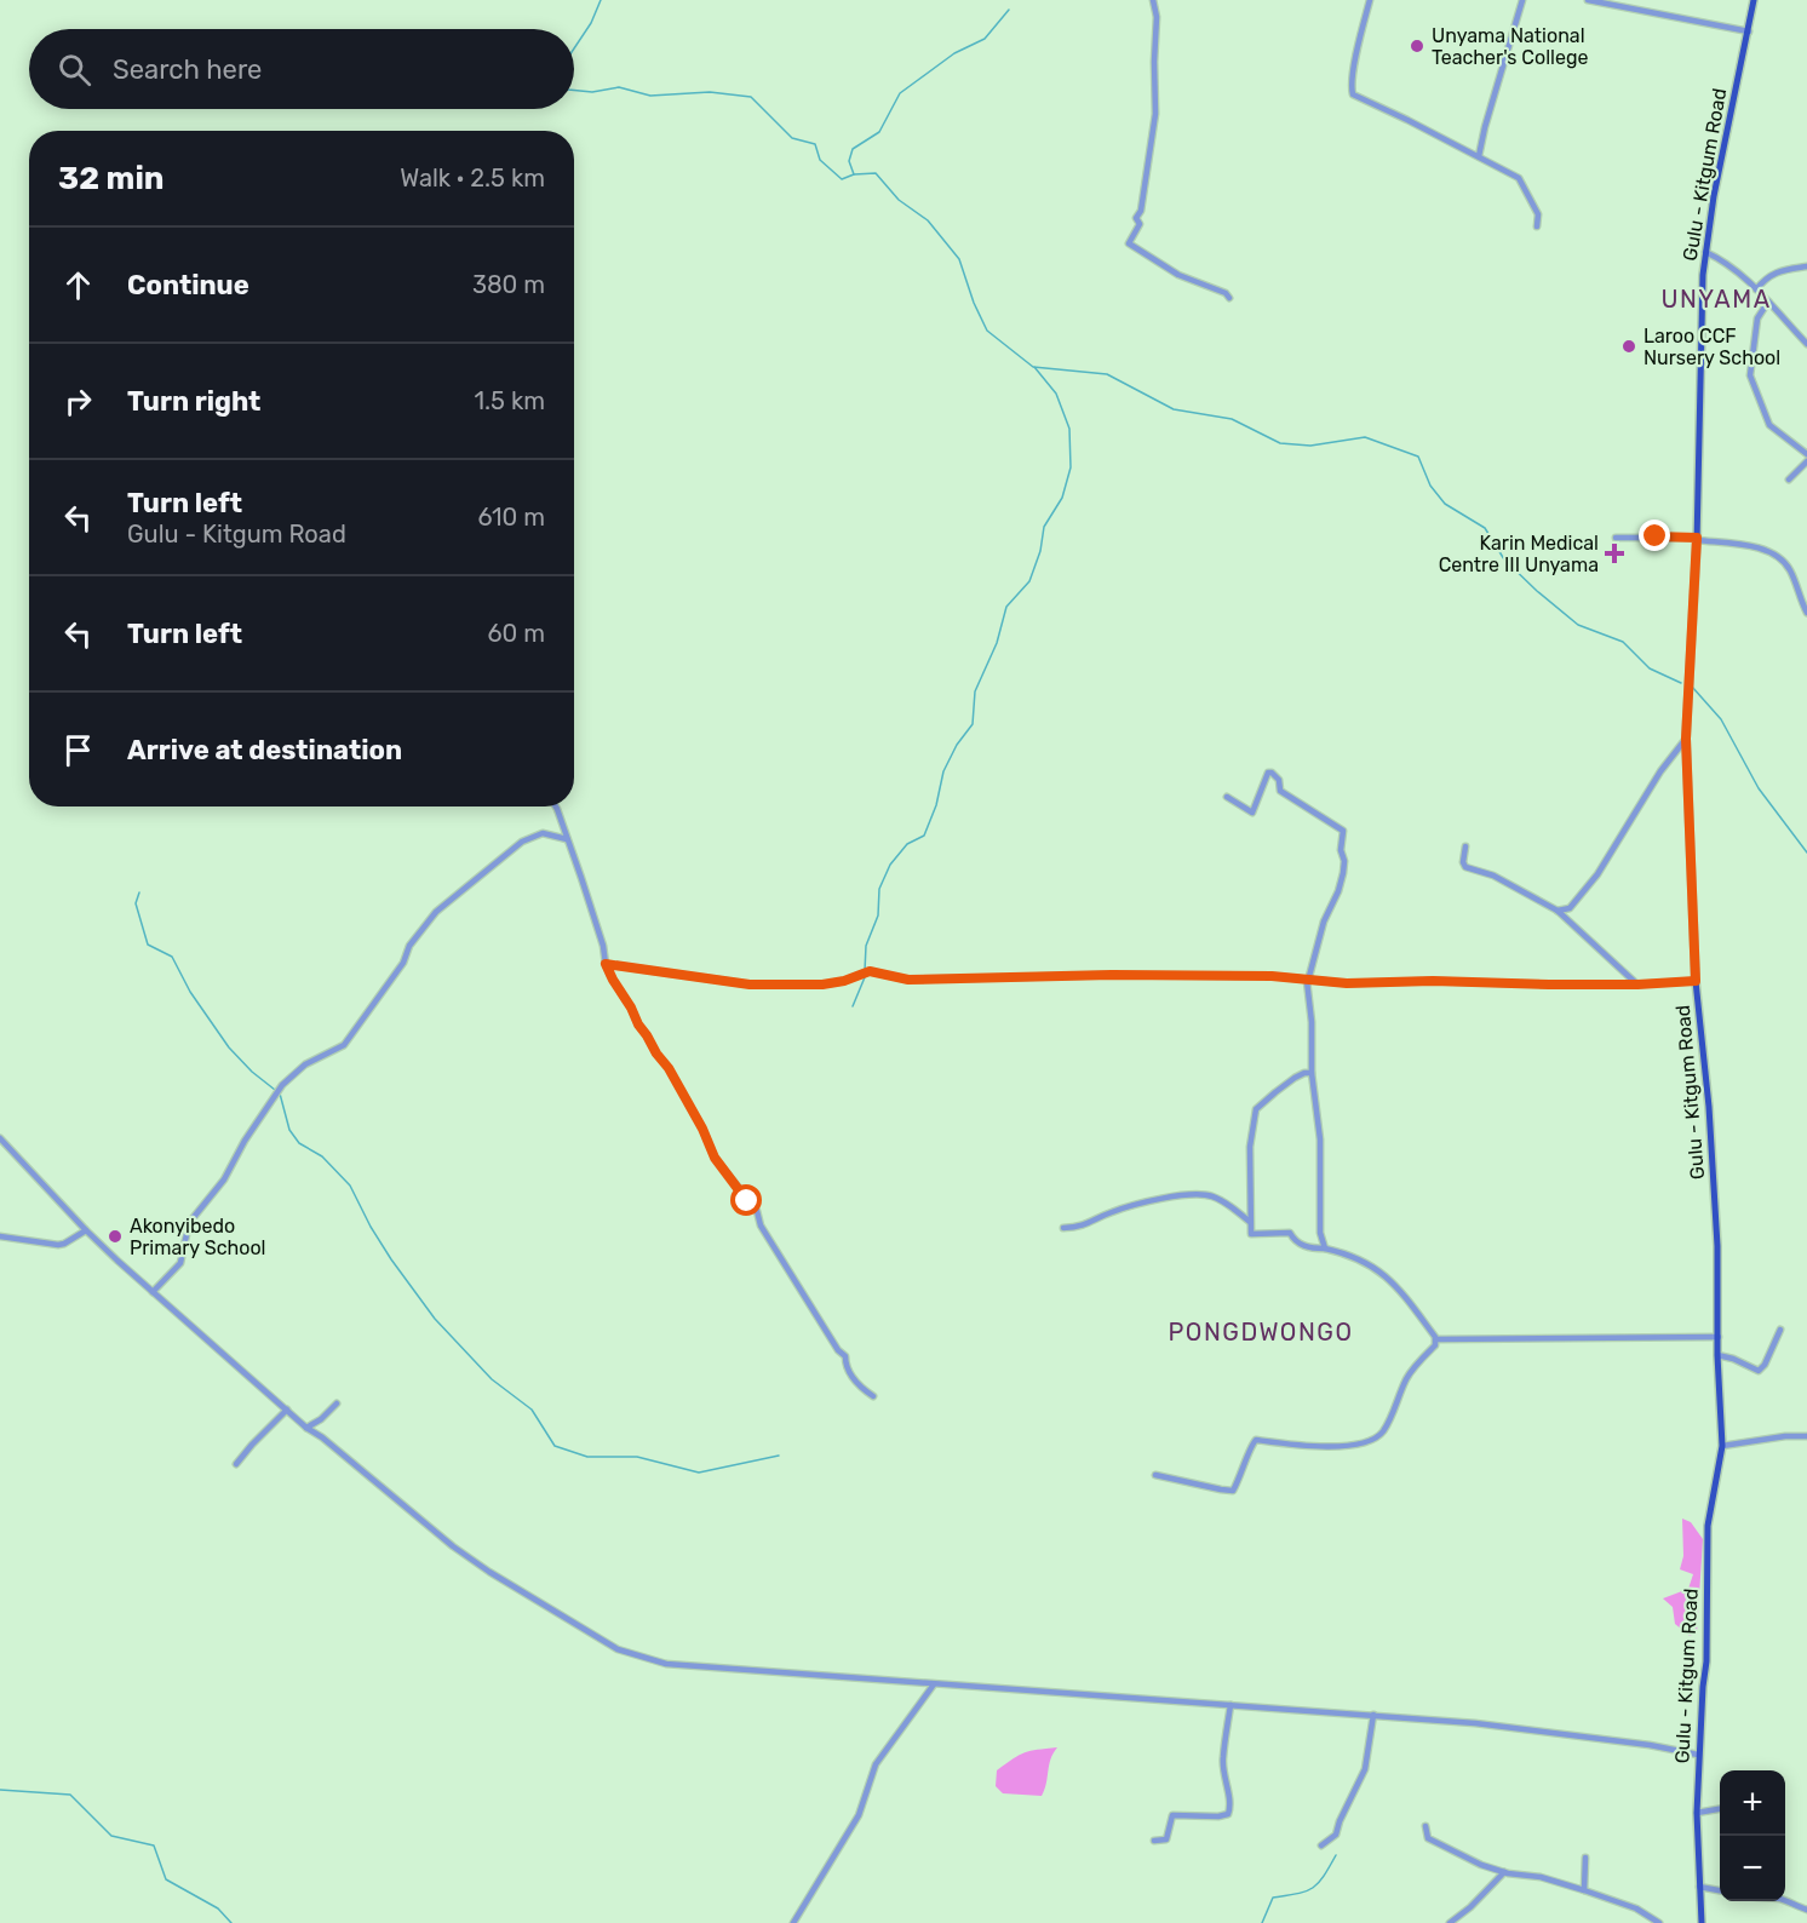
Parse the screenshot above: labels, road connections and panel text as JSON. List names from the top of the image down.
{
  "streets": {
    "main road": ["Gulu - Kitgum Road"]
  },
  "districts": ["UNYAMA", "PONGDWONGO"],
  "places": {
    "other": ["Unyama National Teacher's College", "Laroo CCF Nursery School", "Akonyibedo Primary School"],
    "health": ["Karin Medical Centre III Unyama"]
  },
  "page": {
    "search": "Search here",
    "heading": ["32 min", "Walk · 2.5 km"],
    "list": [
      ["Continue", "380 m"],
      ["Turn right", "1.5 km"],
      ["Turn left", "Gulu - Kitgum Road", "610 m"],
      ["Turn left", "60 m"],
      "Arrive at destination"
    ],
    "map_buttons": ["+", "−"]
  }
}
